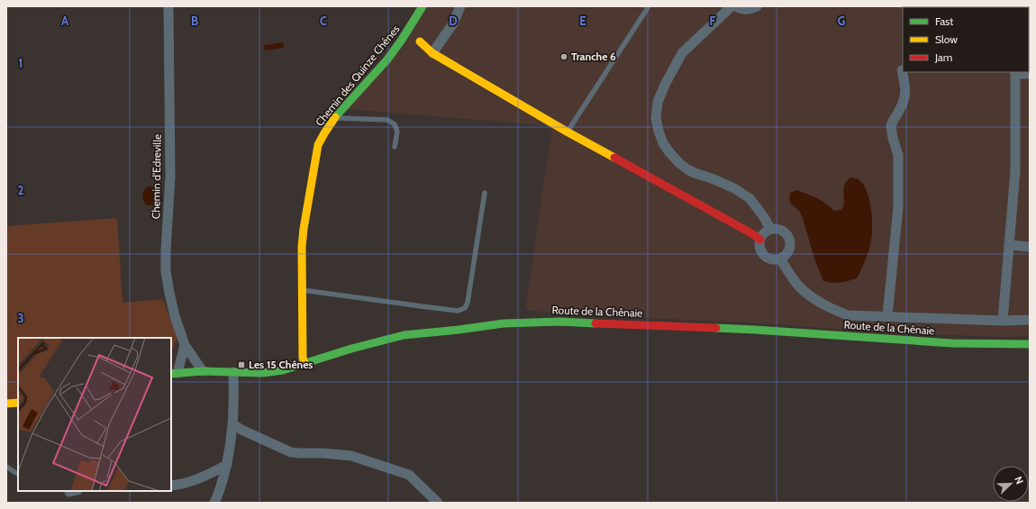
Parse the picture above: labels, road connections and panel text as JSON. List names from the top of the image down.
{
  "streets": {
    "street": ["Chemin des Quinze Chênes", "Chemin d'Edreville", "Route de la Chênaie"]
  },
  "crossings": [
    ["Chemin des Quinze Chênes", "Route de la Chênaie"],
    ["Chemin d'Edreville", "Route de la Chênaie"]
  ],
  "places": {
    "other": ["Tranche 6"],
    "transit": ["Les 15 Chênes"]
  },
  "legend": ["Fast", "Slow", "Jam"],
  "north": "top right",
  "grid": {
    "columns": [
      "A",
      "B",
      "C",
      "D",
      "E",
      "F",
      "G"
    ],
    "rows": ["1", "2", "3"]
  }
}
